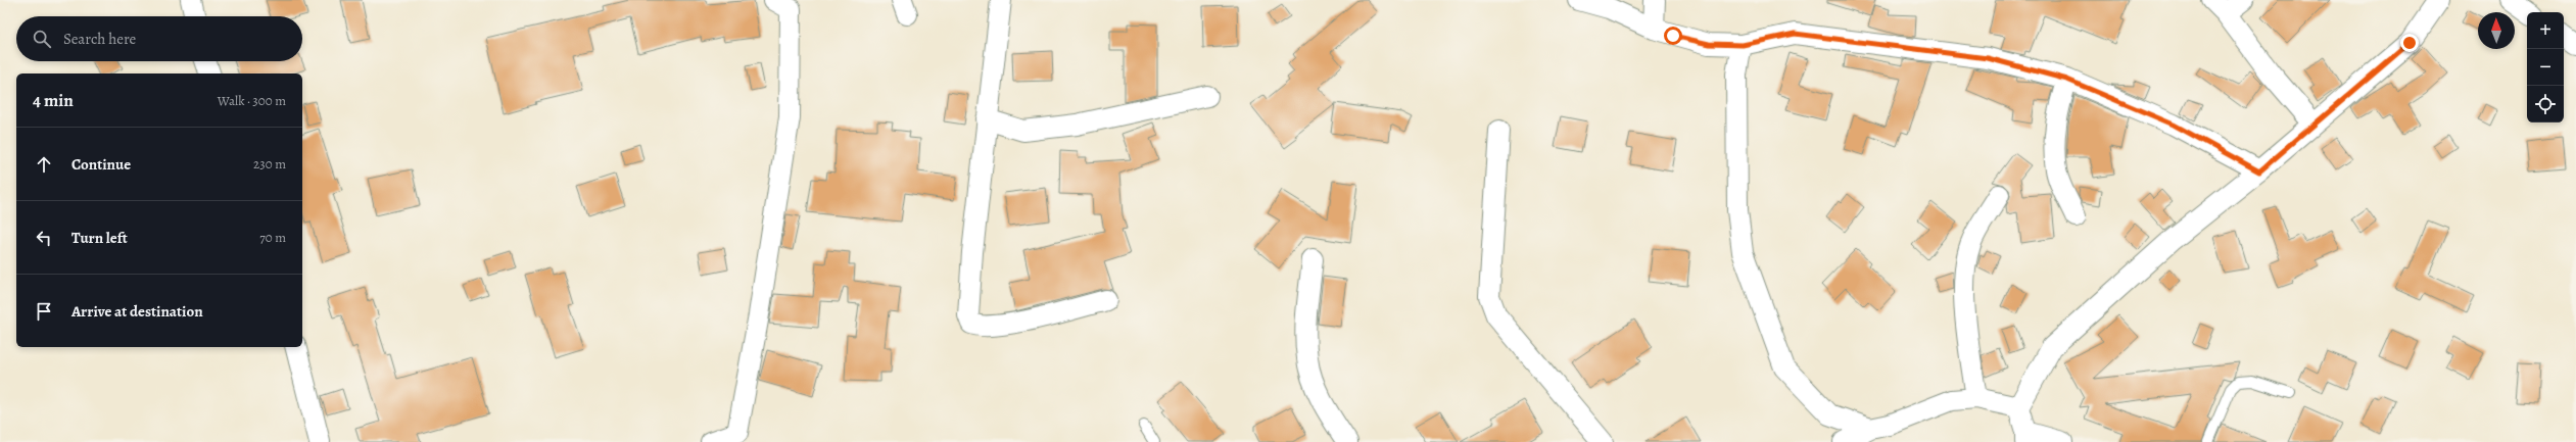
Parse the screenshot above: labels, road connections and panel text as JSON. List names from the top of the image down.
{
  "north": "top",
  "page": {
    "map_buttons": ["+", "−"],
    "search": "Search here",
    "heading": ["4 min", "Walk · 300 m"],
    "list": [
      ["Continue", "230 m"],
      ["Turn left", "70 m"],
      "Arrive at destination"
    ]
  }
}
